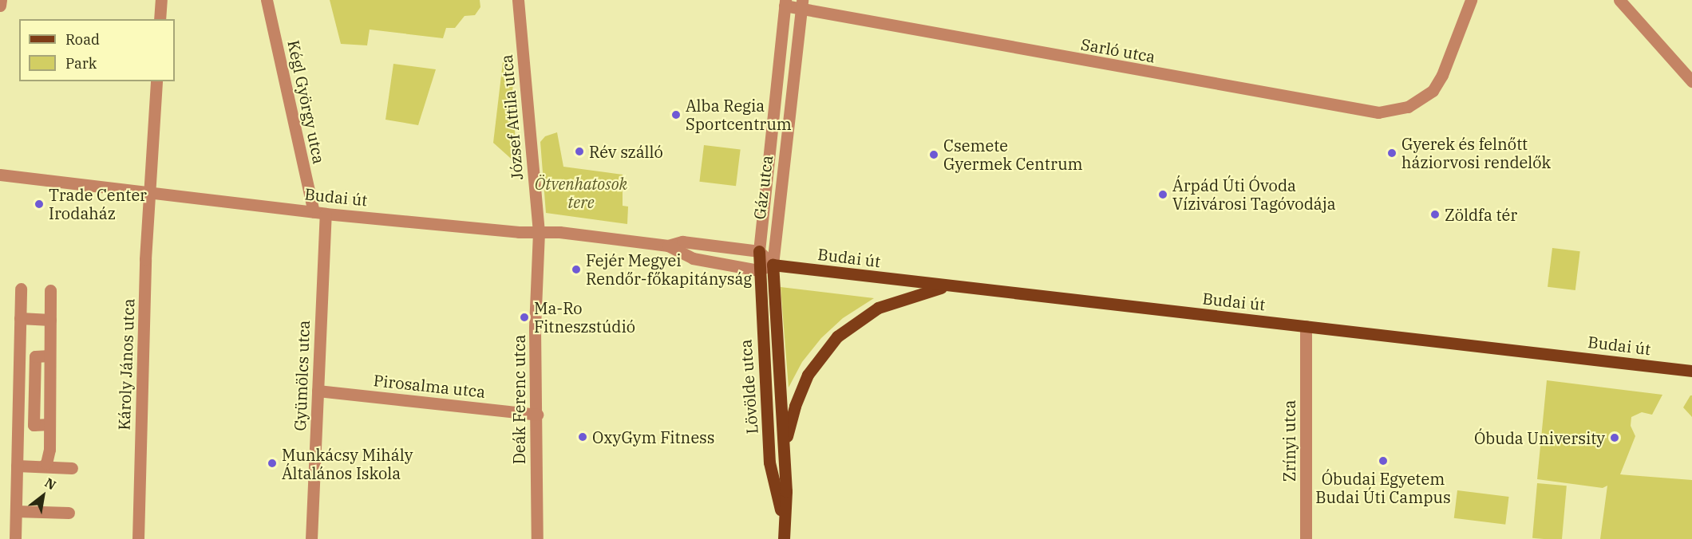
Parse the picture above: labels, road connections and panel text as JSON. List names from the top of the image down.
{
  "streets": {
    "main road": ["Budai út", "Lövölde utca"],
    "street": [
      "Sarló utca",
      "Kégl György utca",
      "József Attila utca",
      "Gáz utca",
      "Károly János utca",
      "Gyümölcs utca",
      "Pirosalma utca",
      "Deák Ferenc utca",
      "Zrínyi utca"
    ]
  },
  "crossings": [
    ["Sarló utca", "Gáz utca"],
    ["Kégl György utca", "Budai út"],
    ["Kégl György utca", "Gyümölcs utca"],
    ["József Attila utca", "Budai út"],
    ["József Attila utca", "Deák Ferenc utca"],
    ["Gáz utca", "Budai út"],
    ["Gáz utca", "Lövölde utca"],
    ["Budai út", "Károly János utca"],
    ["Budai út", "Gyümölcs utca"],
    ["Budai út", "Lövölde utca"],
    ["Budai út", "Deák Ferenc utca"],
    ["Budai út", "Zrínyi utca"],
    ["Gyümölcs utca", "Pirosalma utca"],
    ["Pirosalma utca", "Deák Ferenc utca"]
  ],
  "parks": ["Ötvenhatosok tere"],
  "places": [
    "Alba Regia Sportcentrum",
    "Rév szálló",
    "Gyerek és felnőtt háziorvosi rendelők",
    "Csemete Gyermek Centrum",
    "Árpád Úti Óvoda Vízivárosi Tagóvodája",
    "Trade Center Irodaház",
    "Zöldfa tér",
    "Fejér Megyei Rendőr-főkapitányság",
    "Ma-Ro Fitneszstúdió",
    "OxyGym Fitness",
    "Óbuda University",
    "Óbudai Egyetem Budai Úti Campus",
    "Munkácsy Mihály Általános Iskola"
  ],
  "legend": ["Road", "Park"],
  "north": "top right"
}
